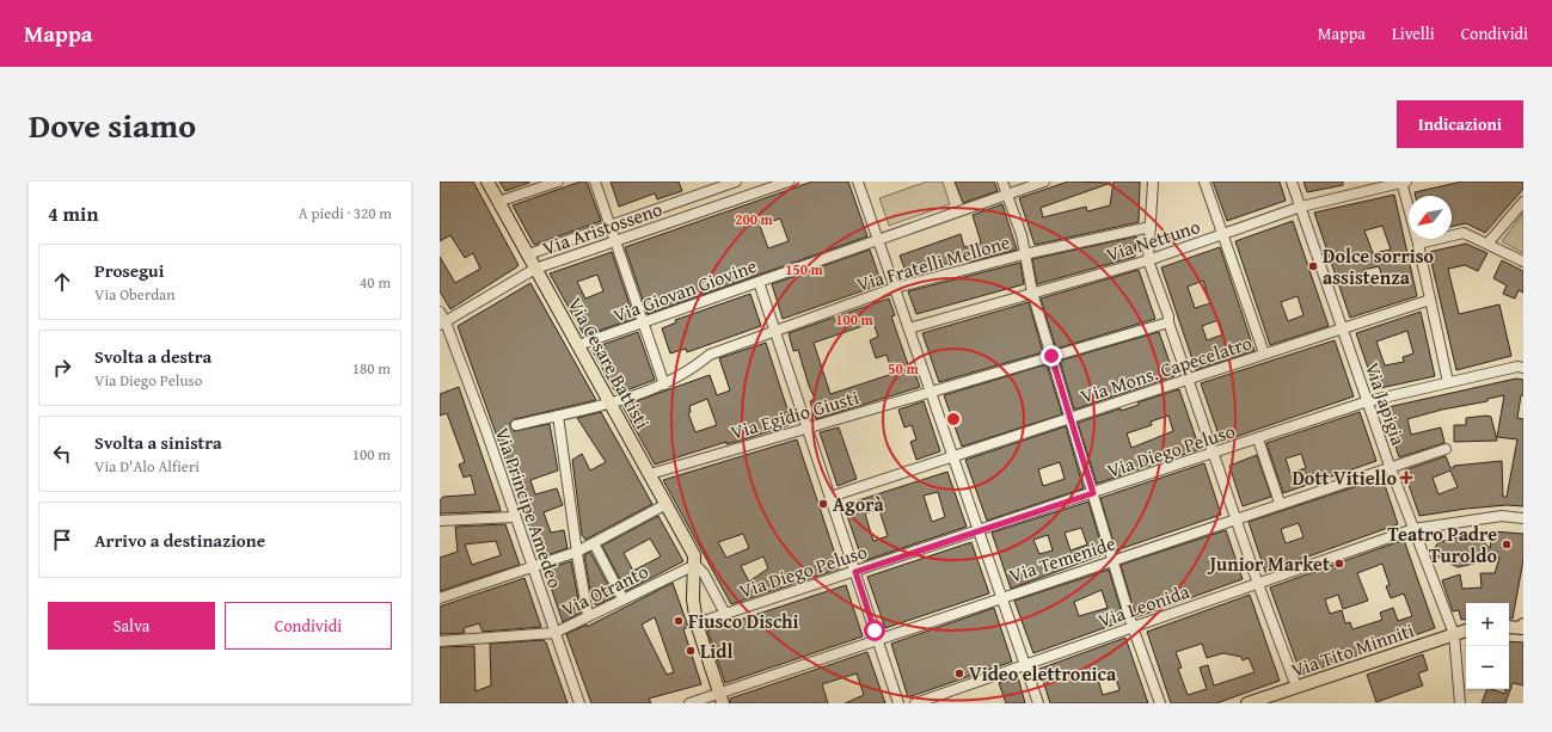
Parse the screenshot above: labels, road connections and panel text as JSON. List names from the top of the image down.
{
  "streets": {
    "main road": ["Via Cesare Battisti", "Via Tito Minniti"],
    "street": [
      "Via Aristosseno",
      "Via Nettuno",
      "Via Fratelli Mellone",
      "Via Giovan Giovine",
      "Via Mons. Capecelatro",
      "Via Japigia",
      "Via Egidio Giusti",
      "Via Diego Peluso",
      "Via Principe Amedeo",
      "Via Temenide",
      "Via Otranto",
      "Via Leonida"
    ]
  },
  "crossings": [
    ["Via Aristosseno", "Via Cesare Battisti"],
    ["Via Aristosseno", "Via Principe Amedeo"],
    ["Via Nettuno", "Via Japigia"],
    ["Via Fratelli Mellone", "Via Cesare Battisti"],
    ["Via Giovan Giovine", "Via Cesare Battisti"],
    ["Via Cesare Battisti", "Via Egidio Giusti"],
    ["Via Cesare Battisti", "Via Otranto"],
    ["Via Mons. Capecelatro", "Via Japigia"],
    ["Via Japigia", "Via Diego Peluso"],
    ["Via Japigia", "Via Temenide"],
    ["Via Japigia", "Via Leonida"],
    ["Via Japigia", "Via Tito Minniti"],
    ["Via Principe Amedeo", "Via Otranto"]
  ],
  "places": {
    "other": [
      "Dolce sorriso assistenza",
      "Agorà",
      "Teatro Padre Turoldo",
      "Junior Market",
      "Fiusco Dischi",
      "Lidl",
      "Video elettronica"
    ],
    "health": ["Dott Vitiello"]
  },
  "north": "bottom left",
  "page": {
    "header": "Mappa",
    "nav": ["Mappa", "Livelli", "Condividi"],
    "title": "Dove siamo",
    "buttons": [
      "Indicazioni",
      ["Salva", "Condividi"]
    ],
    "heading": ["4 min", "A piedi · 320 m"],
    "list": [
      ["Prosegui", "Via Oberdan", "40 m"],
      ["Svolta a destra", "Via Diego Peluso", "180 m"],
      ["Svolta a sinistra", "Via D'Alo Alfieri", "100 m"],
      "Arrivo a destinazione"
    ],
    "map_buttons": ["+", "−"]
  },
  "rings": [
    "200 m",
    "150 m",
    "100 m",
    "50 m"
  ]
}
